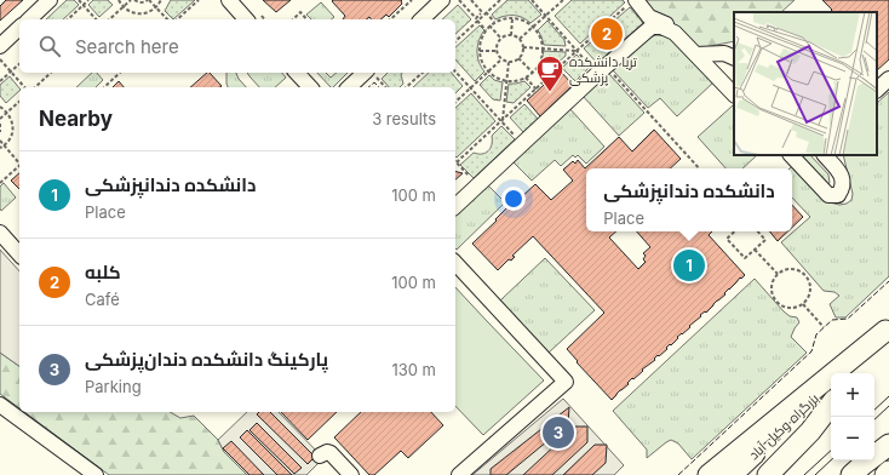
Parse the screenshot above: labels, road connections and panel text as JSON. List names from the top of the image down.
{
  "streets": {
    "highway": ["بزرگراه وکیل آباد"]
  },
  "places": {
    "cafe": ["تریا دانشکده پزشکی"]
  },
  "page": {
    "pins": ["2", "1", "3"],
    "search": "Search here",
    "heading": ["Nearby", "3 results"],
    "list": [
      {
        "mark": "1",
        "name": "دانشکده دندانپزشکی",
        "note": "Place",
        "value": "100 m"
      },
      {
        "mark": "2",
        "name": "کلبه",
        "note": "Café",
        "value": "100 m"
      },
      {
        "mark": "3",
        "name": "پارکینگ دانشکده دندان‌پزشکی",
        "note": "Parking",
        "value": "130 m"
      }
    ],
    "popup": ["دانشکده دندانپزشکی", "Place"],
    "map_buttons": ["+", "−"]
  }
}
